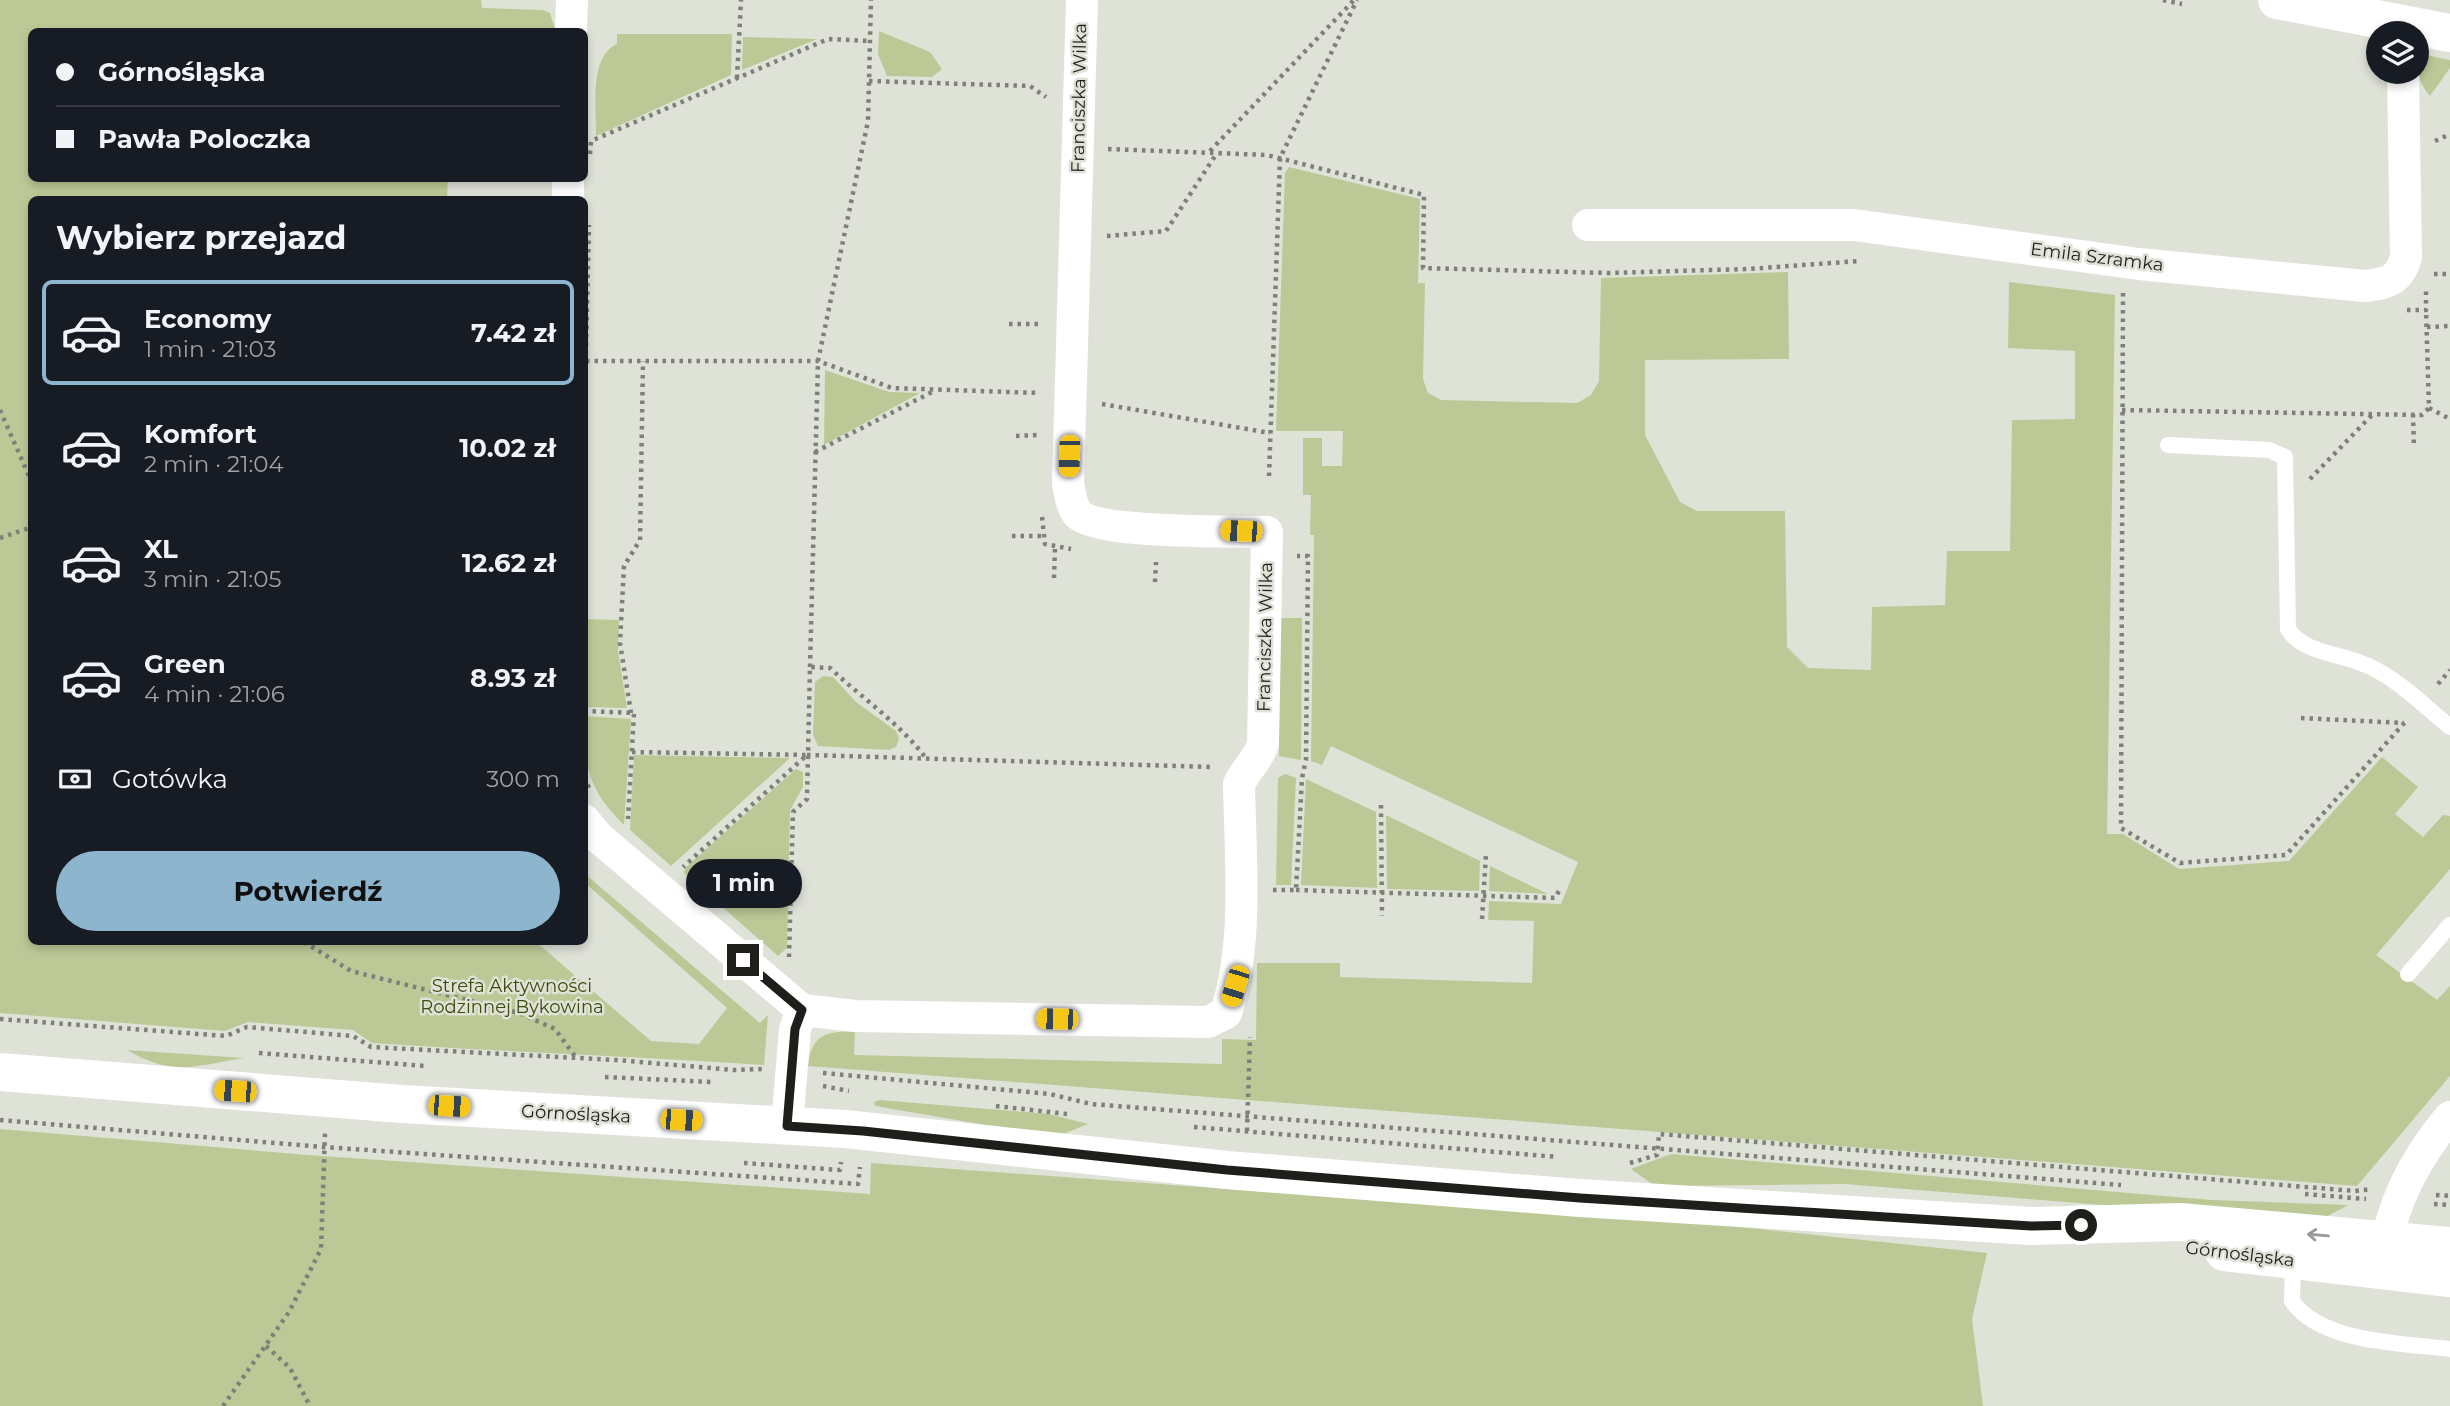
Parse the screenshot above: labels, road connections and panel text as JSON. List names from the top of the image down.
{
  "streets": {
    "street": ["Franciszka Wilka", "Emila Szramka", "Górnośląska"]
  },
  "parks": ["Strefa Aktywności Rodzinnej Bykowina"],
  "page": {
    "banner": ["Górnośląska", "Pawła Poloczka"],
    "heading": "Wybierz przejazd",
    "list": [
      {
        "name": "Economy",
        "note": "1 min · 21:03",
        "value": "7.42 zł"
      },
      {
        "name": "Komfort",
        "note": "2 min · 21:04",
        "value": "10.02 zł"
      },
      {
        "name": "XL",
        "note": "3 min · 21:05",
        "value": "12.62 zł"
      },
      {
        "name": "Green",
        "note": "4 min · 21:06",
        "value": "8.93 zł"
      }
    ],
    "pay": ["Gotówka", "300 m"],
    "buttons": "Potwierdź",
    "bubble": "1 min"
  }
}
